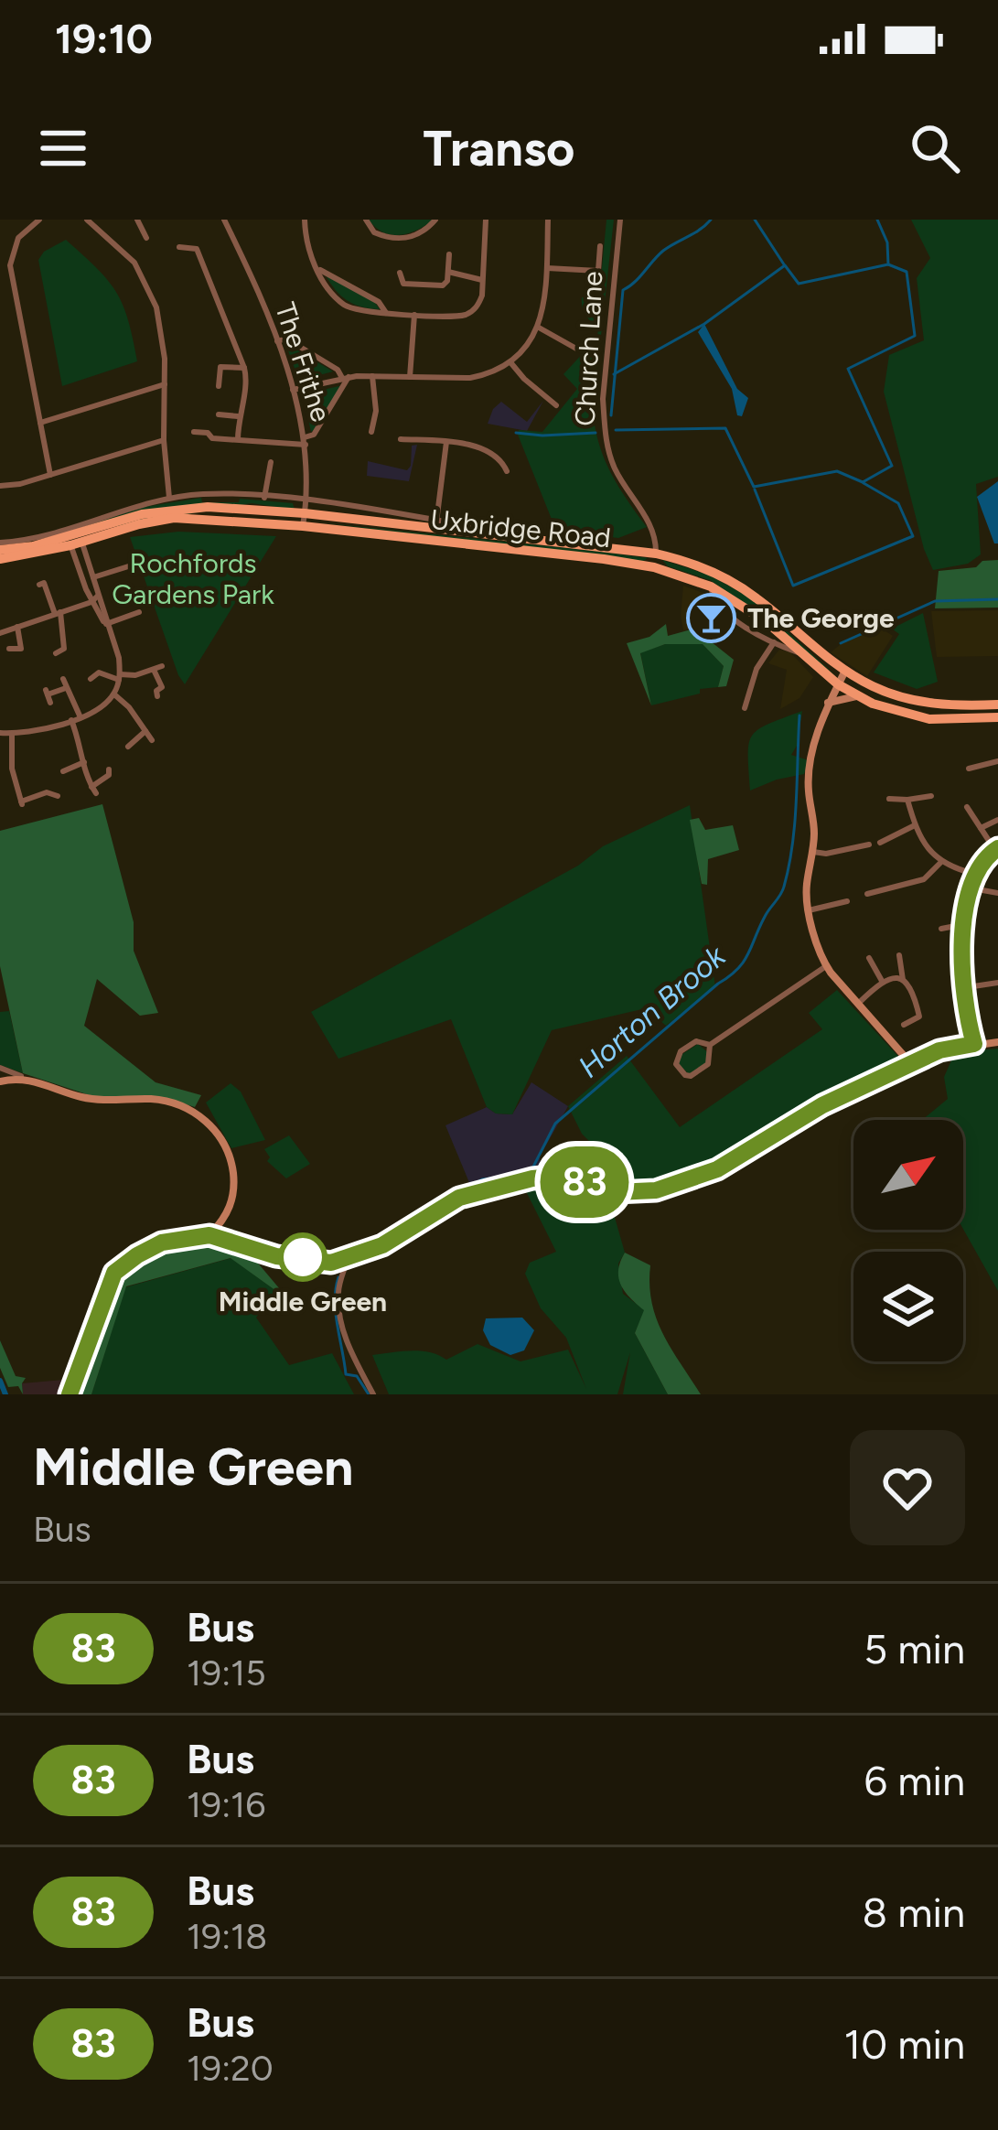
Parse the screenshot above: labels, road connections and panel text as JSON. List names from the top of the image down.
{
  "streets": {
    "main road": ["Uxbridge Road"],
    "street": ["Church Lane", "The Frithe"]
  },
  "crossings": [
    ["Church Lane", "Uxbridge Road"],
    ["The Frithe", "Uxbridge Road"]
  ],
  "water": ["Horton Brook"],
  "parks": ["Rochfords Gardens Park"],
  "places": {
    "bar": ["The George"],
    "other": ["Middle Green"]
  },
  "lines": ["bus line 83"],
  "north": "top right",
  "page": {
    "status": "19:10",
    "header": "Transo",
    "on_map": "83",
    "heading": ["Middle Green", "Bus"],
    "list": [
      {
        "mark": "83",
        "name": "Bus",
        "note": "19:15",
        "value": "5 min"
      },
      {
        "mark": "83",
        "name": "Bus",
        "note": "19:16",
        "value": "6 min"
      },
      {
        "mark": "83",
        "name": "Bus",
        "note": "19:18",
        "value": "8 min"
      },
      {
        "mark": "83",
        "name": "Bus",
        "note": "19:20",
        "value": "10 min"
      }
    ]
  }
}
